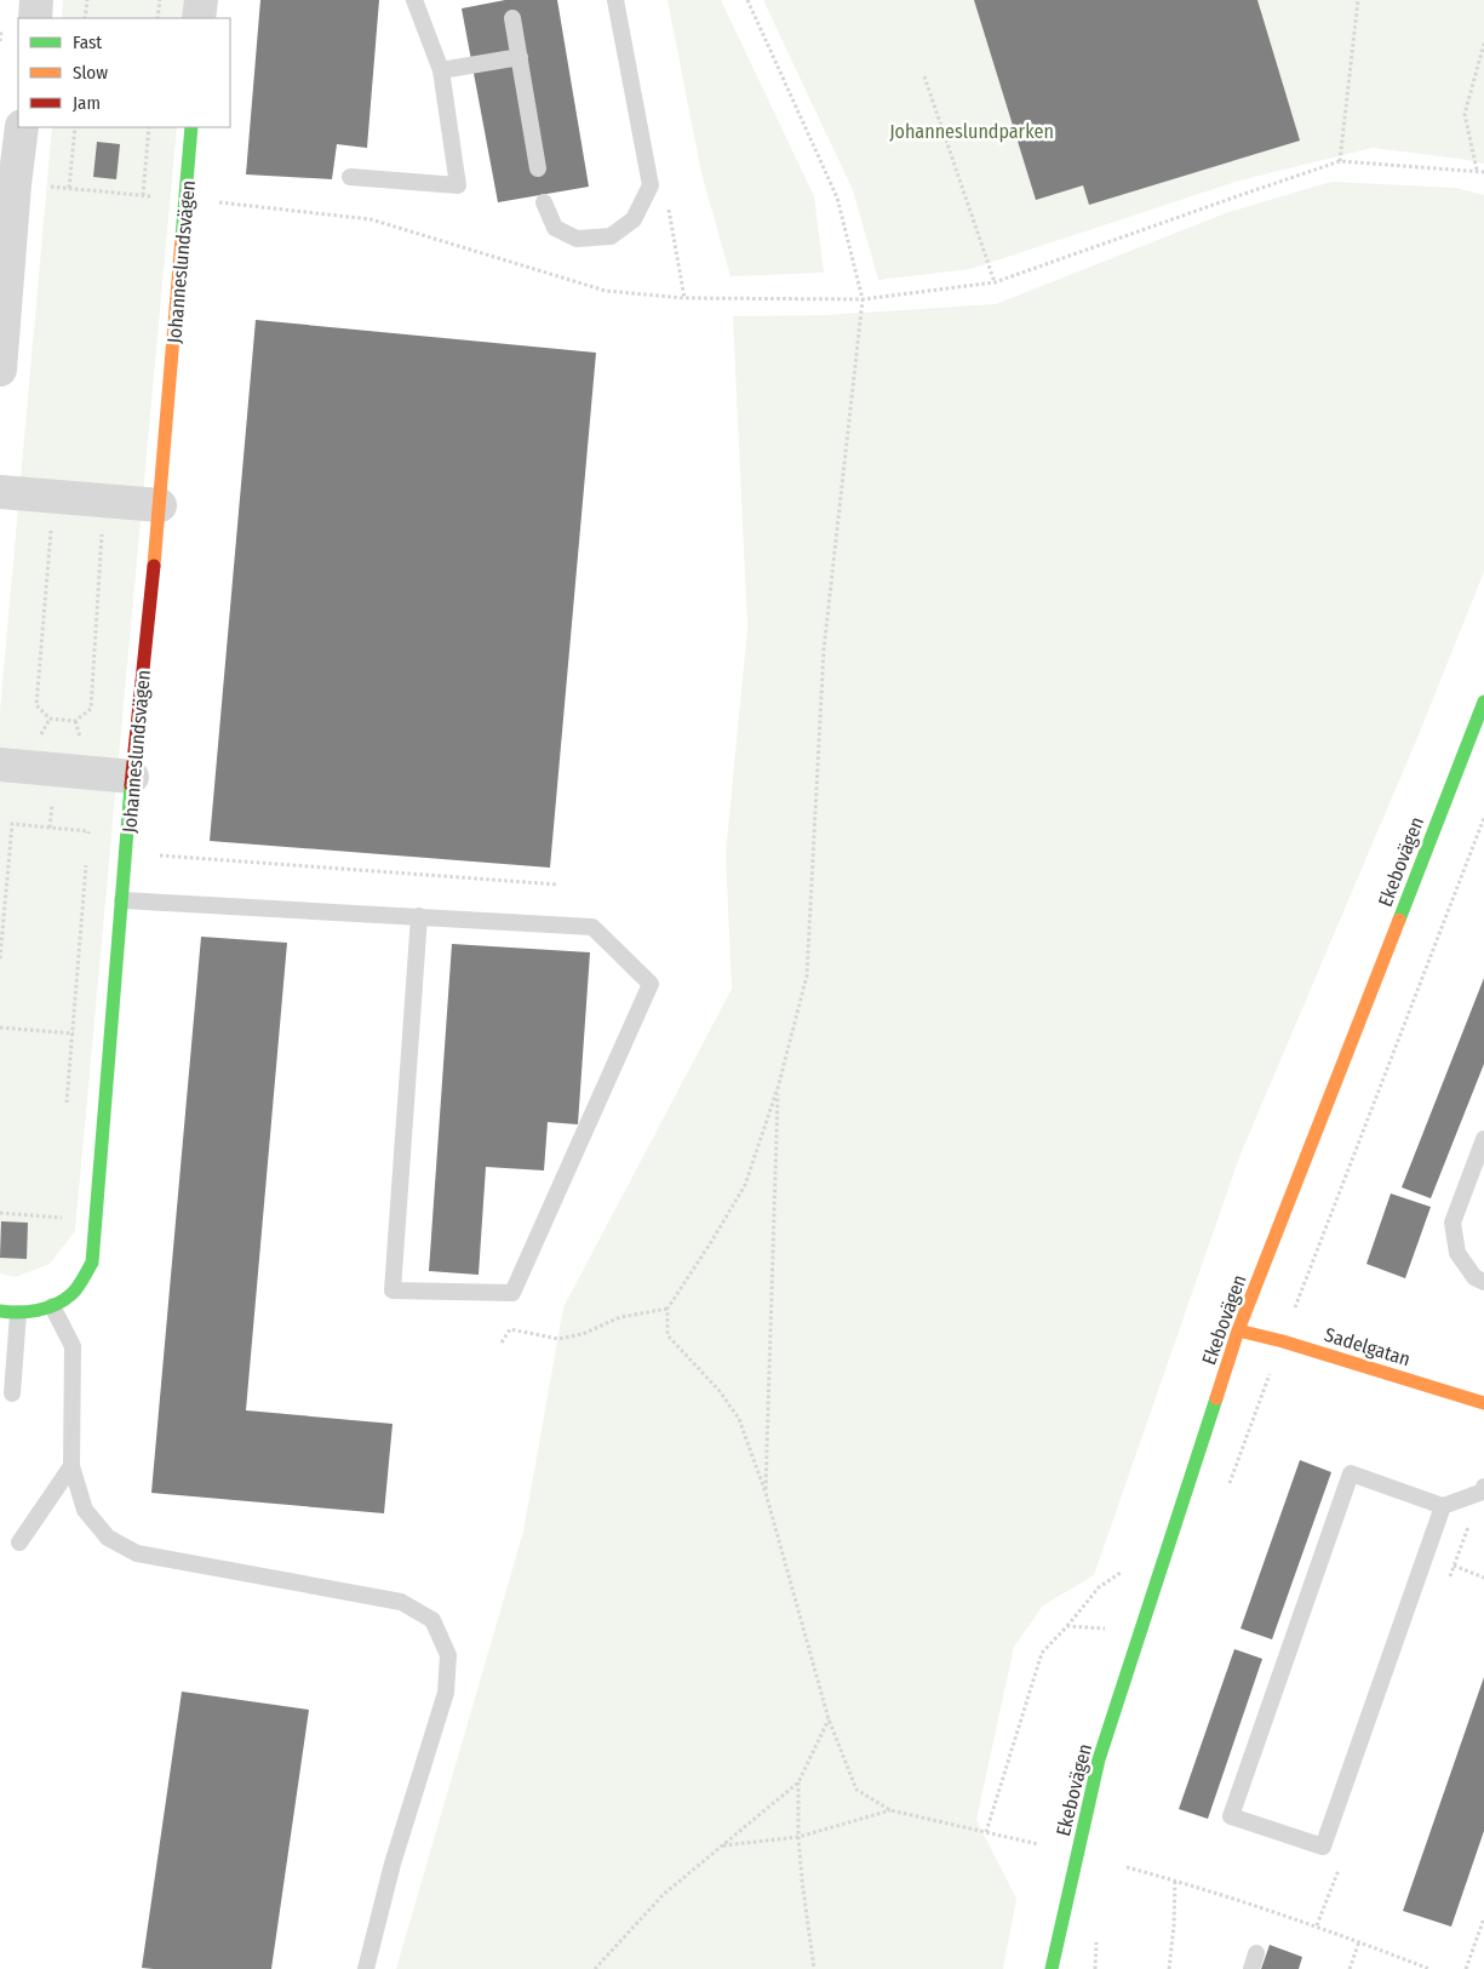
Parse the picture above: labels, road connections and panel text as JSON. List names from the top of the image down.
{
  "streets": {
    "street": ["Johanneslundsvägen", "Ekebovägen", "Sadelgatan"]
  },
  "crossings": [
    ["Ekebovägen", "Sadelgatan"]
  ],
  "parks": ["Johanneslundparken"],
  "legend": ["Fast", "Slow", "Jam"]
}
